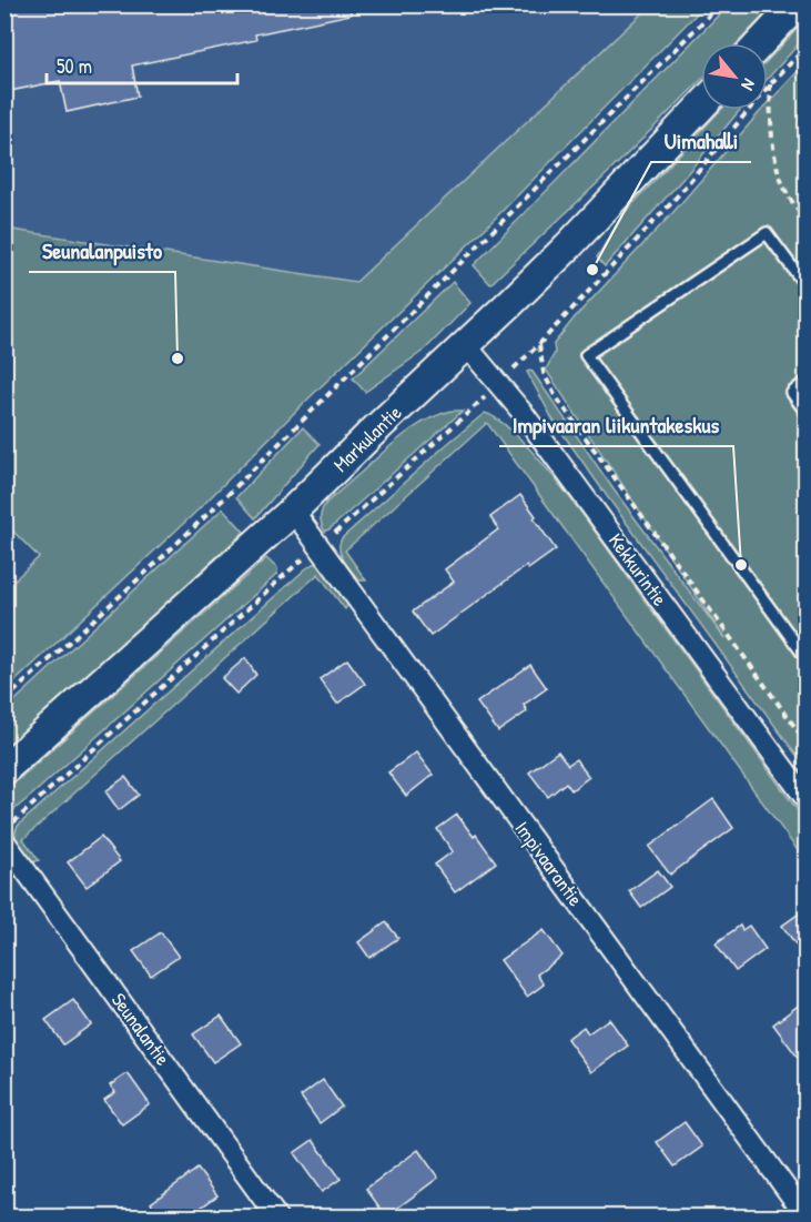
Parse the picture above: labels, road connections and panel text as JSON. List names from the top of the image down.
{
  "streets": {
    "main road": ["Markulantie"],
    "street": ["Kekkurintie", "Impivaarantie", "Seunalantie"]
  },
  "crossings": [
    ["Markulantie", "Kekkurintie"],
    ["Markulantie", "Impivaarantie"]
  ],
  "places": ["Uimahalli", "Seunalanpuisto", "Impivaaran liikuntakeskus"],
  "scale_bar": "50 m",
  "north": "bottom right"
}
